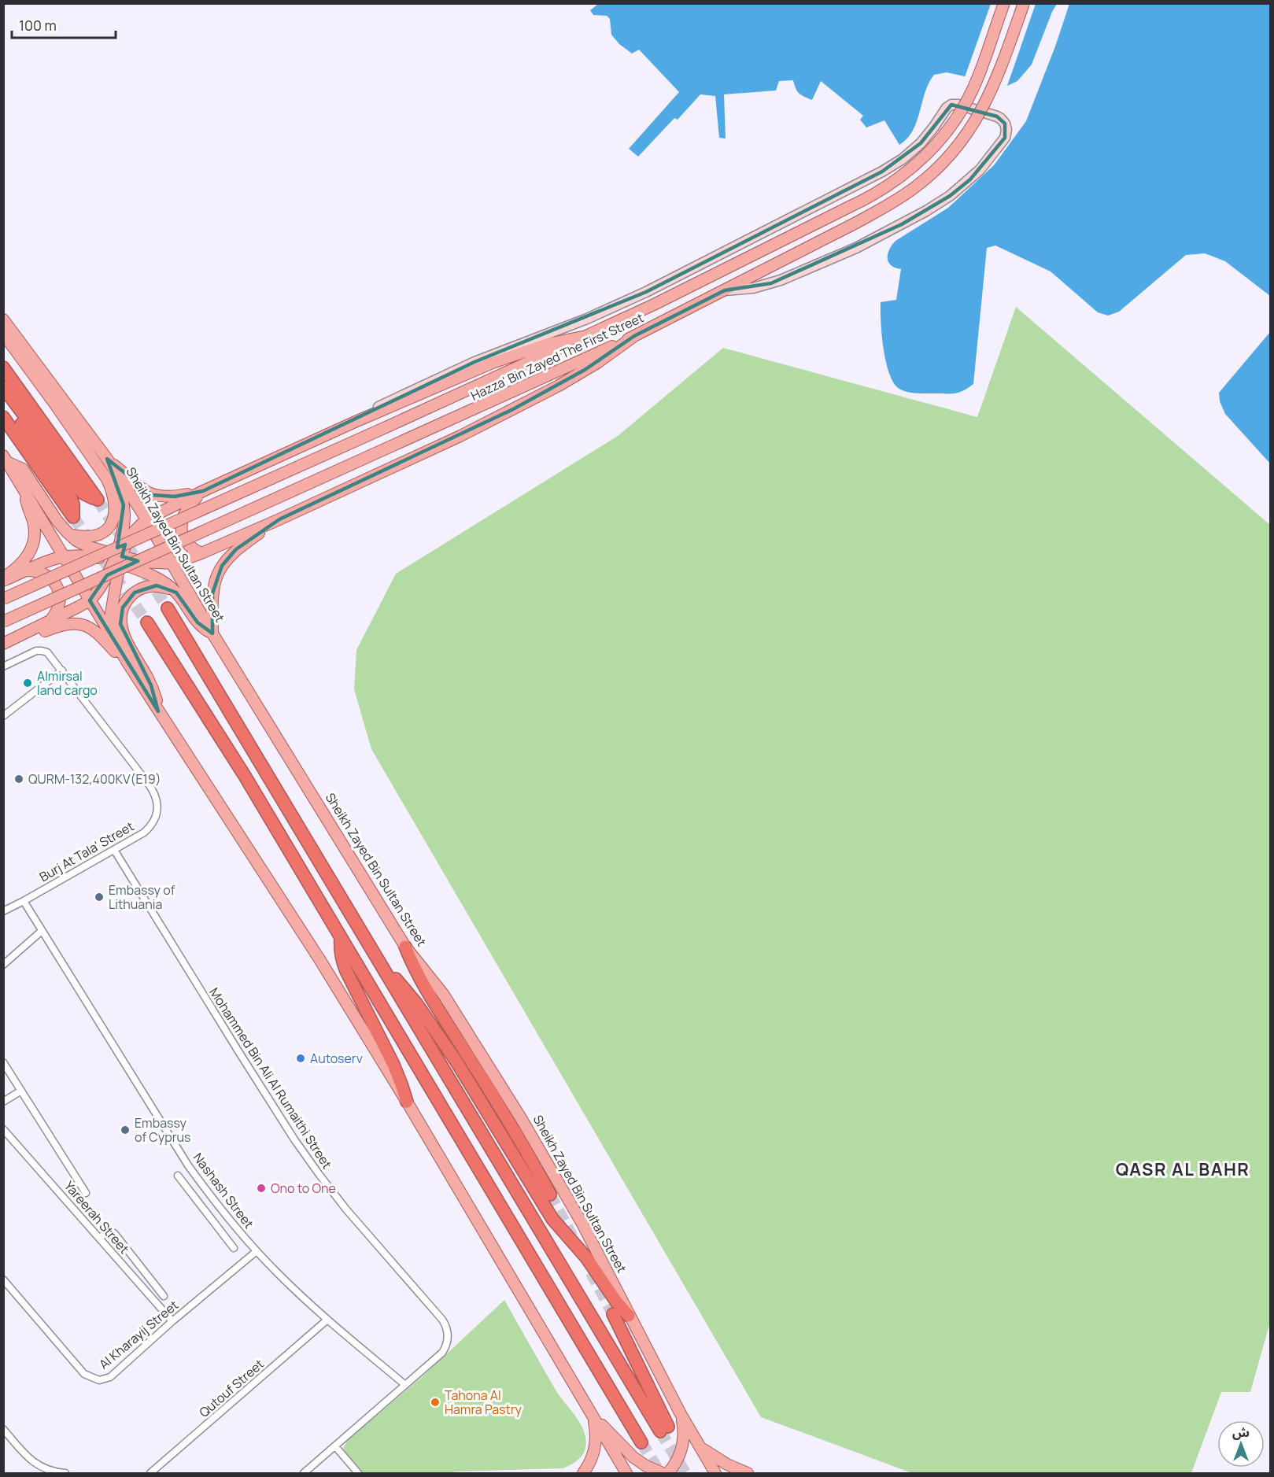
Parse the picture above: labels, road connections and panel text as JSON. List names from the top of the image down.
{
  "streets": {
    "main road": ["Hazza' Bin Zayed The First Street", "Sheikh Zayed Bin Sultan Street"],
    "street": [
      "Burj At Tala' Street",
      "Mohammed Bin Ali Al Rumaithi Street",
      "Nashash Street",
      "Yareerah Street",
      "Al Kharayij Street",
      "Qutouf Street"
    ]
  },
  "crossings": [
    ["Burj At Tala' Street", "Mohammed Bin Ali Al Rumaithi Street"],
    ["Burj At Tala' Street", "Nashash Street"],
    ["Mohammed Bin Ali Al Rumaithi Street", "Nashash Street"],
    ["Nashash Street", "Al Kharayij Street"],
    ["Nashash Street", "Qutouf Street"],
    ["Yareerah Street", "Al Kharayij Street"]
  ],
  "districts": ["QASR AL BAHR"],
  "places": [
    "Almirsal land cargo",
    "QURM-132,400KV(E19)",
    "Embassy of Lithuania",
    "Autoserv",
    "Embassy of Cyprus",
    "Ono to One",
    "Tahona Al Hamra Pastry"
  ],
  "scale_bar": "100 m",
  "north": "top"
}
